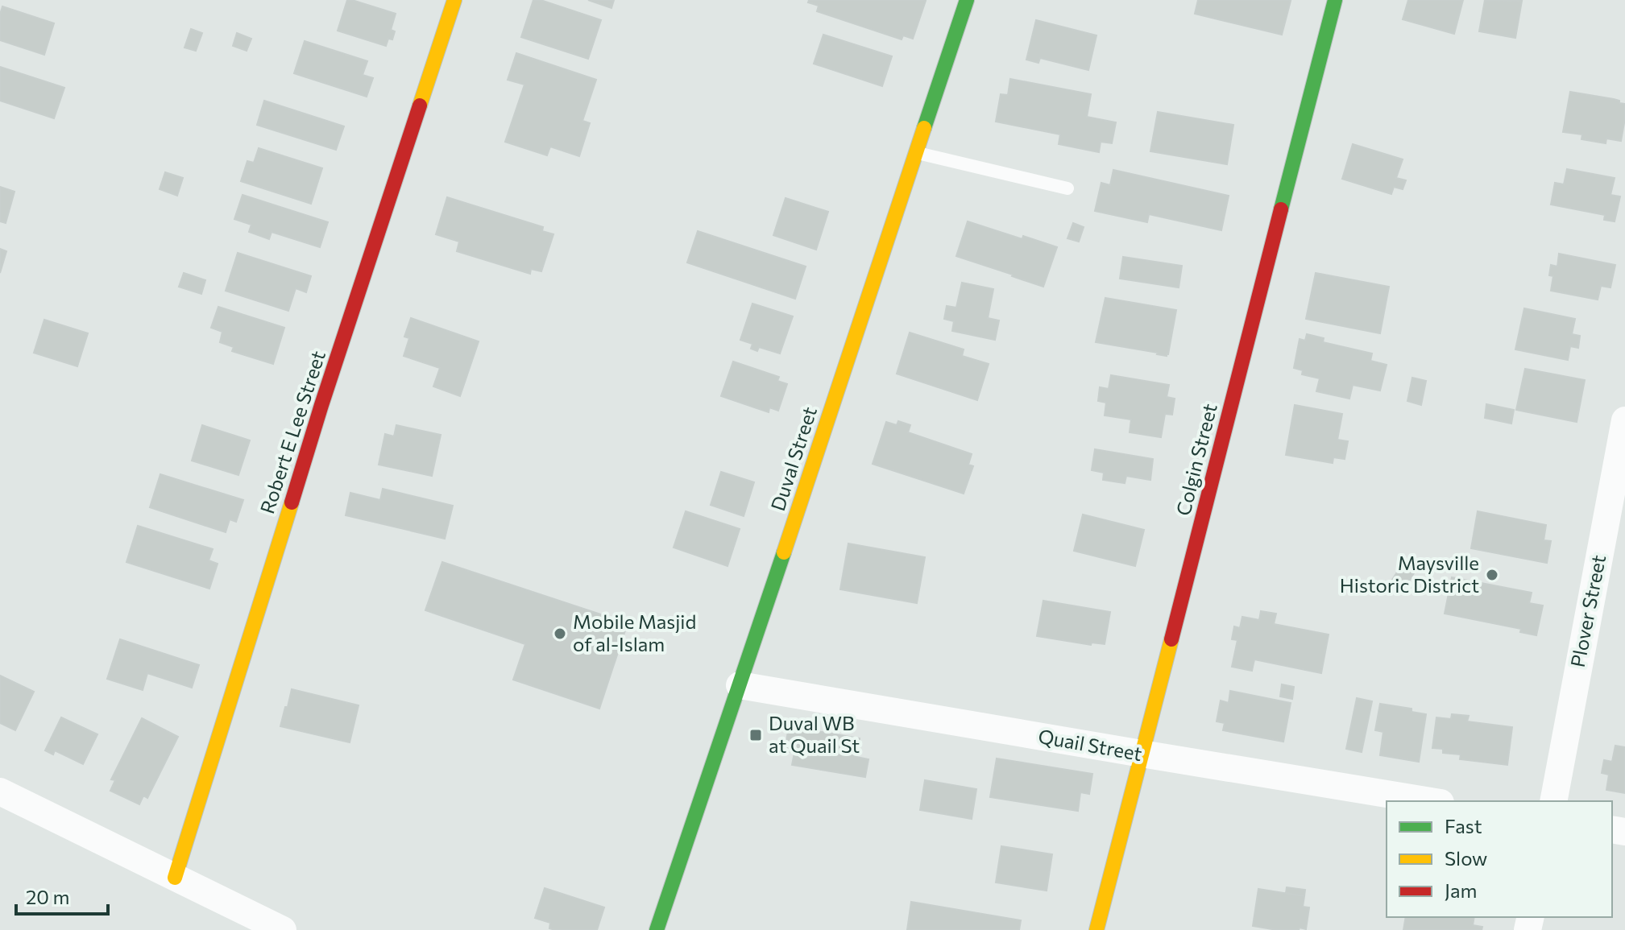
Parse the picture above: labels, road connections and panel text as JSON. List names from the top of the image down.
{
  "streets": {
    "street": [
      "Robert E Lee Street",
      "Duval Street",
      "Colgin Street",
      "Plover Street",
      "Quail Street"
    ]
  },
  "crossings": [
    ["Duval Street", "Quail Street"],
    ["Colgin Street", "Quail Street"]
  ],
  "places": {
    "other": ["Maysville Historic District", "Mobile Masjid of al-Islam"],
    "transit": ["Duval WB at Quail St"]
  },
  "legend": ["Fast", "Slow", "Jam"],
  "scale_bar": "20 m"
}
